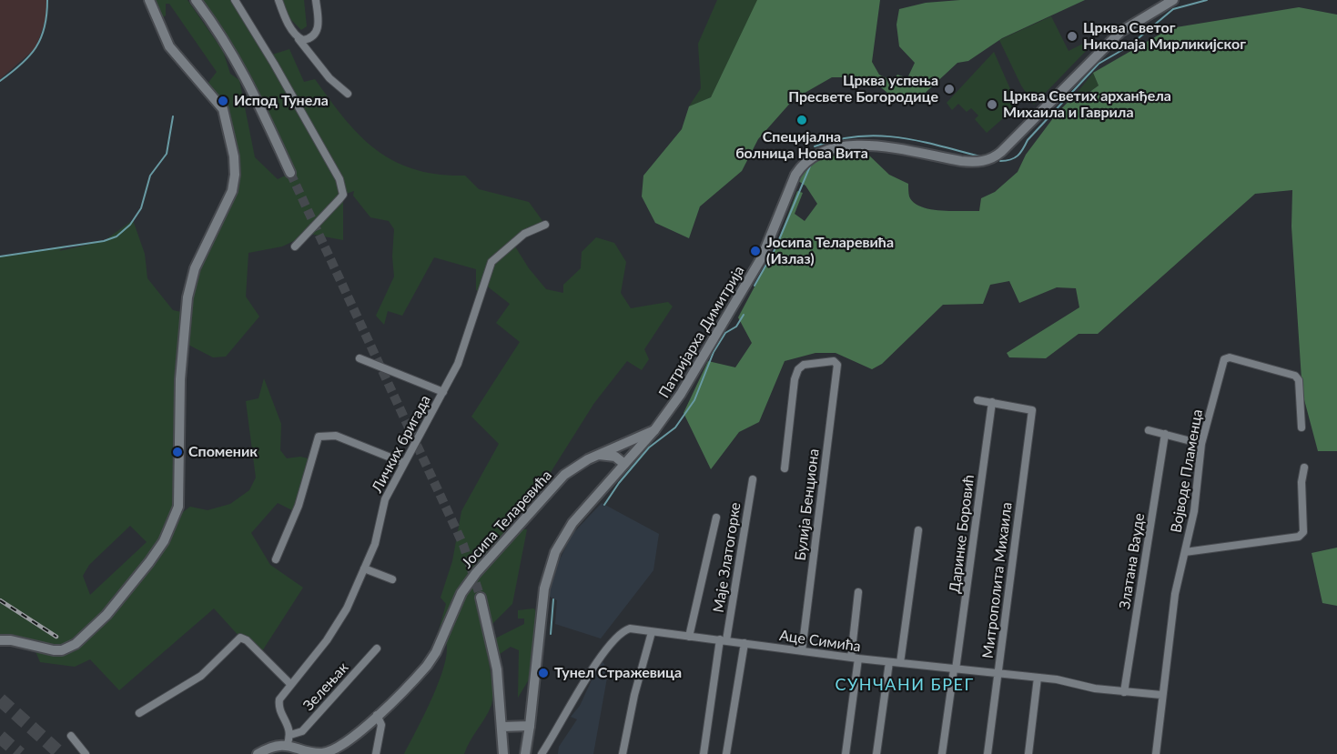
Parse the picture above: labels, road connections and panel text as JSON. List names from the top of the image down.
{
  "streets": {
    "main road": ["Патријарха Димитрија", "Јосипа Теларевића"],
    "street": [
      "Личких бригада",
      "Војводе Пламенца",
      "Булија Бенциона",
      "Даринке Боровић",
      "Маје Златогорке",
      "Златана Вауде",
      "Митрополита Михаила",
      "Аце Симића",
      "Зелењак"
    ]
  },
  "crossings": [
    ["Патријарха Димитрија", "Јосипа Теларевића"],
    ["Личких бригада", "Зелењак"],
    ["Војводе Пламенца", "Аце Симића"],
    ["Булија Бенциона", "Аце Симића"],
    ["Даринке Боровић", "Митрополита Михаила"],
    ["Даринке Боровић", "Аце Симића"],
    ["Маје Златогорке", "Аце Симића"],
    ["Златана Вауде", "Аце Симића"],
    ["Митрополита Михаила", "Аце Симића"]
  ],
  "districts": ["СУНЧАНИ БРЕГ"],
  "places": [
    "Црква Светог Николаја Мирликијског",
    "Црква успења Пресвете Богородице",
    "Испод Тунела",
    "Црква Светих арханђела Михаила и Гаврила",
    "Специјална болница Нова Вита",
    "Јосипа Теларевића (Излаз)",
    "Споменик",
    "Тунел Стражевица"
  ]
}
